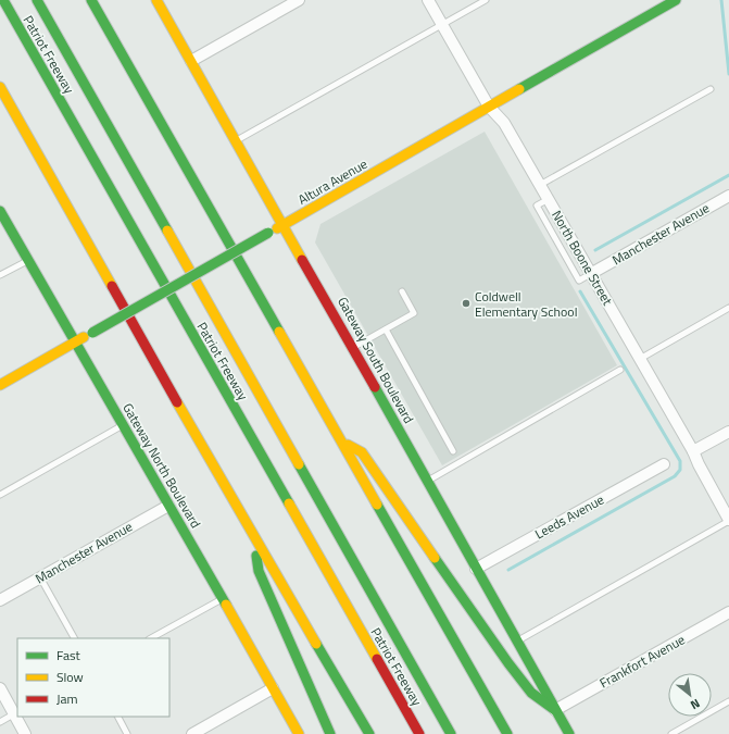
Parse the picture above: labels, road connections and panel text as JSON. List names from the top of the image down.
{
  "streets": {
    "main road": [
      "Patriot Freeway",
      "Altura Avenue",
      "Gateway South Boulevard",
      "Gateway North Boulevard"
    ],
    "street": [
      "Manchester Avenue",
      "North Boone Street",
      "Leeds Avenue",
      "Frankfort Avenue"
    ]
  },
  "crossings": [
    ["Altura Avenue", "North Boone Street"],
    ["Altura Avenue", "Gateway South Boulevard"],
    ["Altura Avenue", "Gateway North Boulevard"],
    ["Manchester Avenue", "North Boone Street"],
    ["Manchester Avenue", "Gateway North Boulevard"],
    ["Gateway South Boulevard", "Leeds Avenue"],
    ["Gateway South Boulevard", "Frankfort Avenue"]
  ],
  "places": ["Coldwell Elementary School"],
  "legend": ["Fast", "Slow", "Jam"],
  "north": "bottom right"
}
